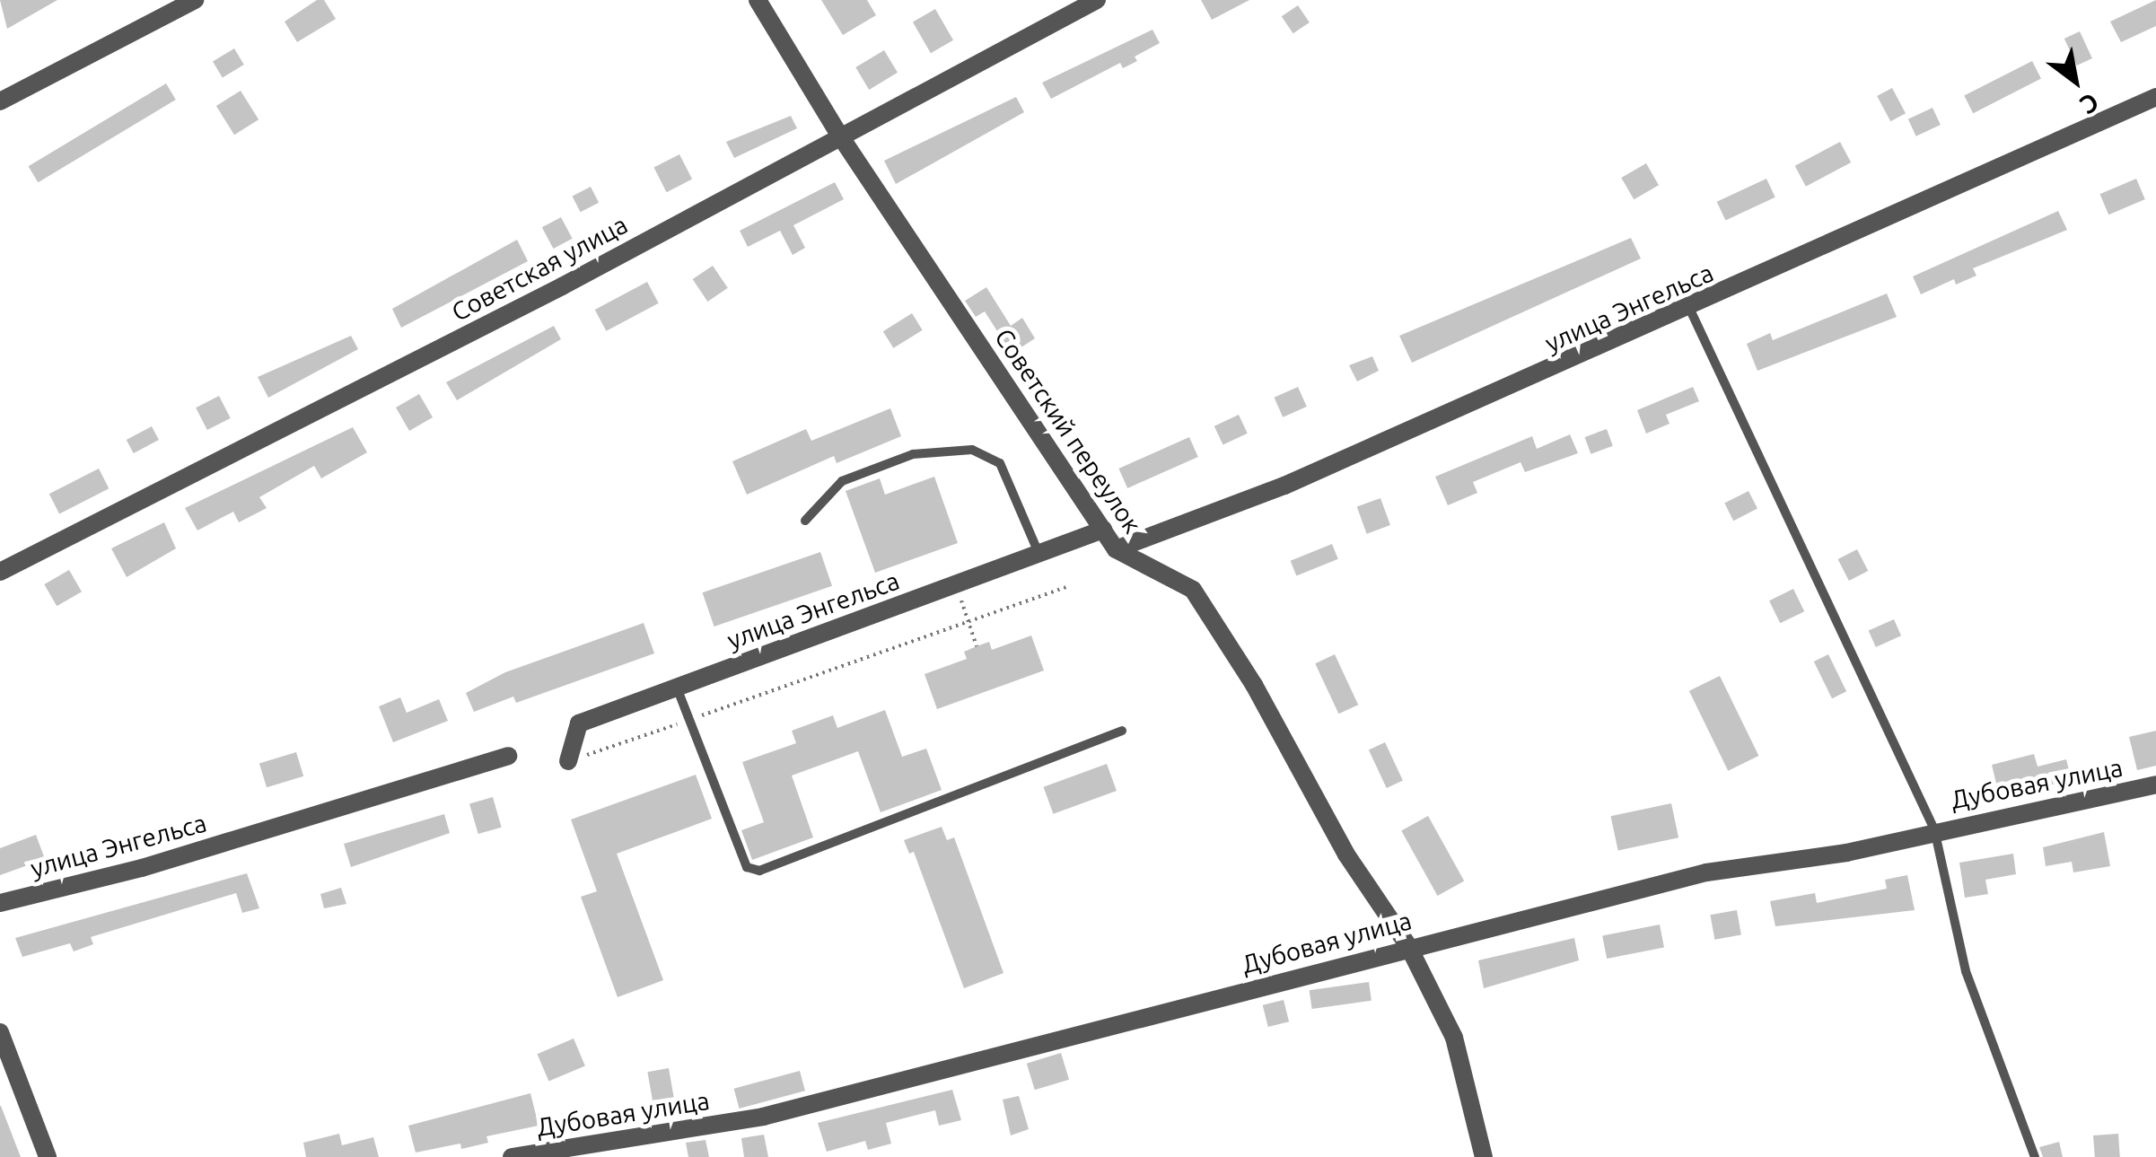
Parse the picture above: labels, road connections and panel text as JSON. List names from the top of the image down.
{
  "streets": {
    "street": [
      "Советская улица",
      "улица Энгельса",
      "Советский переулок",
      "Дубовая улица"
    ]
  },
  "crossings": [
    ["Советская улица", "Советский переулок"],
    ["улица Энгельса", "Советский переулок"],
    ["Советский переулок", "Дубовая улица"]
  ],
  "north": "bottom right"
}
